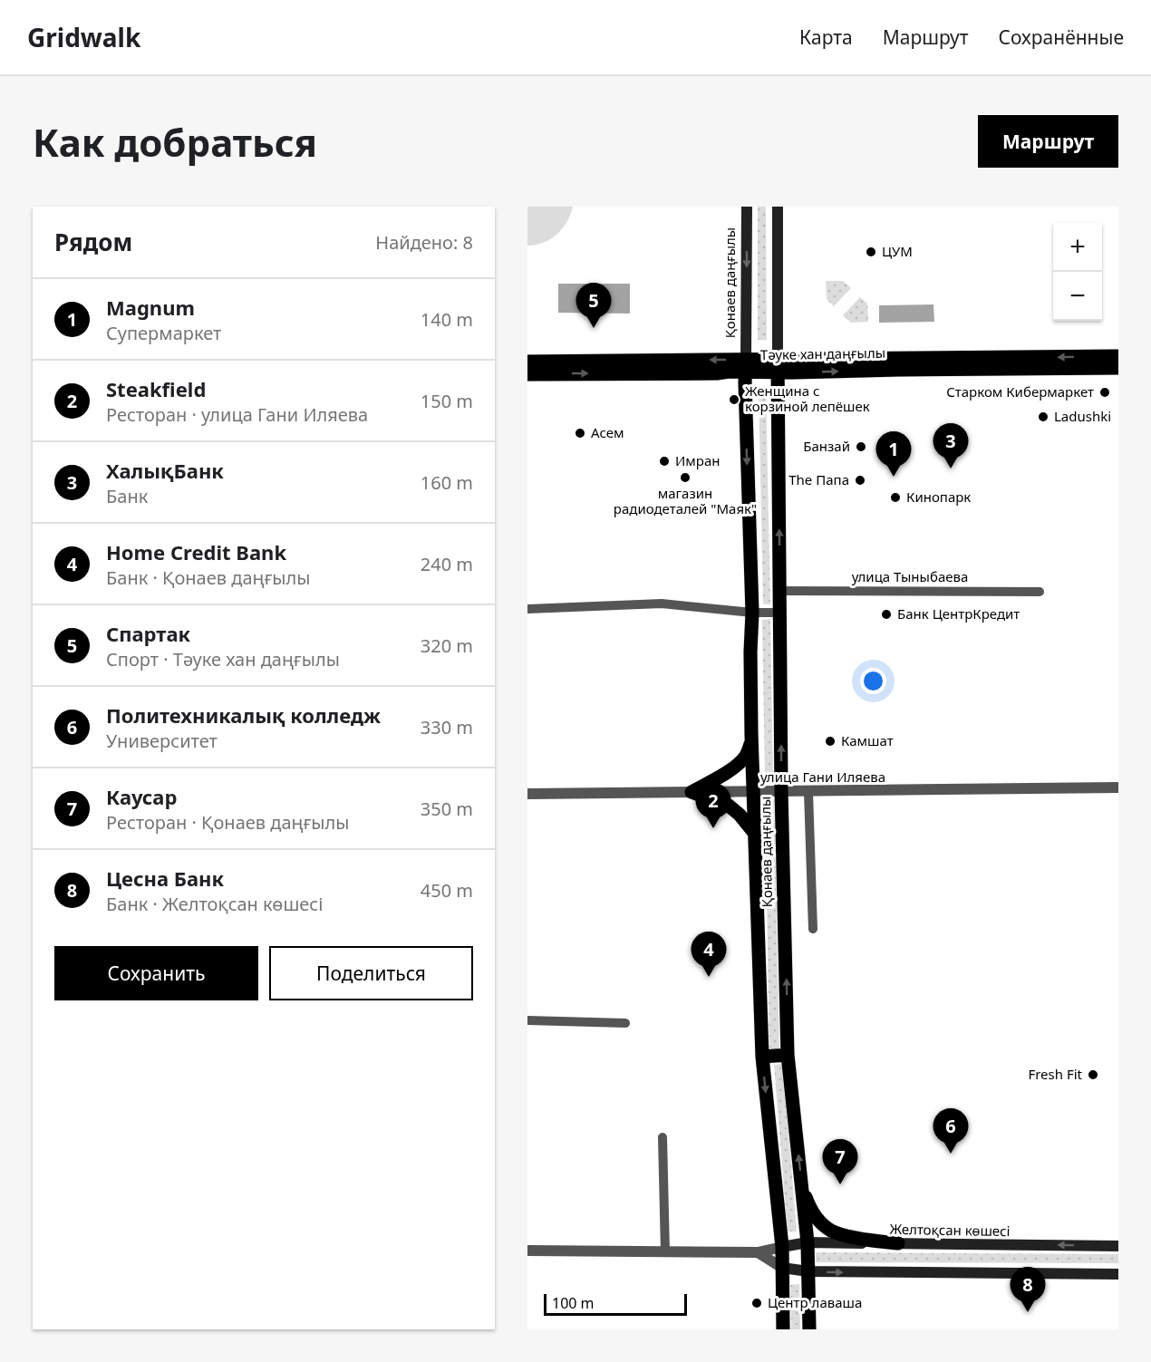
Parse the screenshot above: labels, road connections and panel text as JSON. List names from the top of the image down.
{
  "streets": {
    "main road": ["Қонаев даңғылы", "Тәуке хан даңғылы", "Желтоқсан көшесі"],
    "street": ["улица Тыныбаева", "улица Гани Иляева"]
  },
  "crossings": [
    ["Қонаев даңғылы", "Тәуке хан даңғылы"],
    ["Қонаев даңғылы", "улица Тыныбаева"],
    ["Қонаев даңғылы", "улица Гани Иляева"],
    ["Қонаев даңғылы", "Желтоқсан көшесі"]
  ],
  "places": [
    "ЦУМ",
    "Старком Кибермаркет",
    "Женщина с корзиной лепёшек",
    "Ladushki",
    "Асем",
    "Банзай",
    "Имран",
    "магазин радиодеталей \"Маяк\"",
    "The Папа",
    "Кинопарк",
    "Банк ЦентрКредит",
    "Камшат",
    "Fresh Fit",
    "Центр лаваша"
  ],
  "scale_bar": "100 m",
  "page": {
    "header": "Gridwalk",
    "nav": ["Карта", "Маршрут", "Сохранённые"],
    "buttons": [
      "Маршрут",
      ["Сохранить", "Поделиться"]
    ],
    "title": "Как добраться",
    "heading": ["Рядом", "Найдено: 8"],
    "map_buttons": ["+", "−"],
    "list": [
      {
        "mark": "1",
        "name": "Magnum",
        "note": "Супермаркет",
        "value": "140 m"
      },
      {
        "mark": "2",
        "name": "Steakfield",
        "note": "Ресторан · улица Гани Иляева",
        "value": "150 m"
      },
      {
        "mark": "3",
        "name": "ХалықБанк",
        "note": "Банк",
        "value": "160 m"
      },
      {
        "mark": "4",
        "name": "Home Credit Bank",
        "note": "Банк · Қонаев даңғылы",
        "value": "240 m"
      },
      {
        "mark": "5",
        "name": "Спартак",
        "note": "Спорт · Тәуке хан даңғылы",
        "value": "320 m"
      },
      {
        "mark": "6",
        "name": "Политехникалық колледж",
        "note": "Университет",
        "value": "330 m"
      },
      {
        "mark": "7",
        "name": "Каусар",
        "note": "Ресторан · Қонаев даңғылы",
        "value": "350 m"
      },
      {
        "mark": "8",
        "name": "Цесна Банк",
        "note": "Банк · Желтоқсан көшесі",
        "value": "450 m"
      }
    ],
    "pins": [
      "5",
      "3",
      "1",
      "2",
      "4",
      "6",
      "7",
      "8"
    ],
    "scale": "100 m"
  }
}
